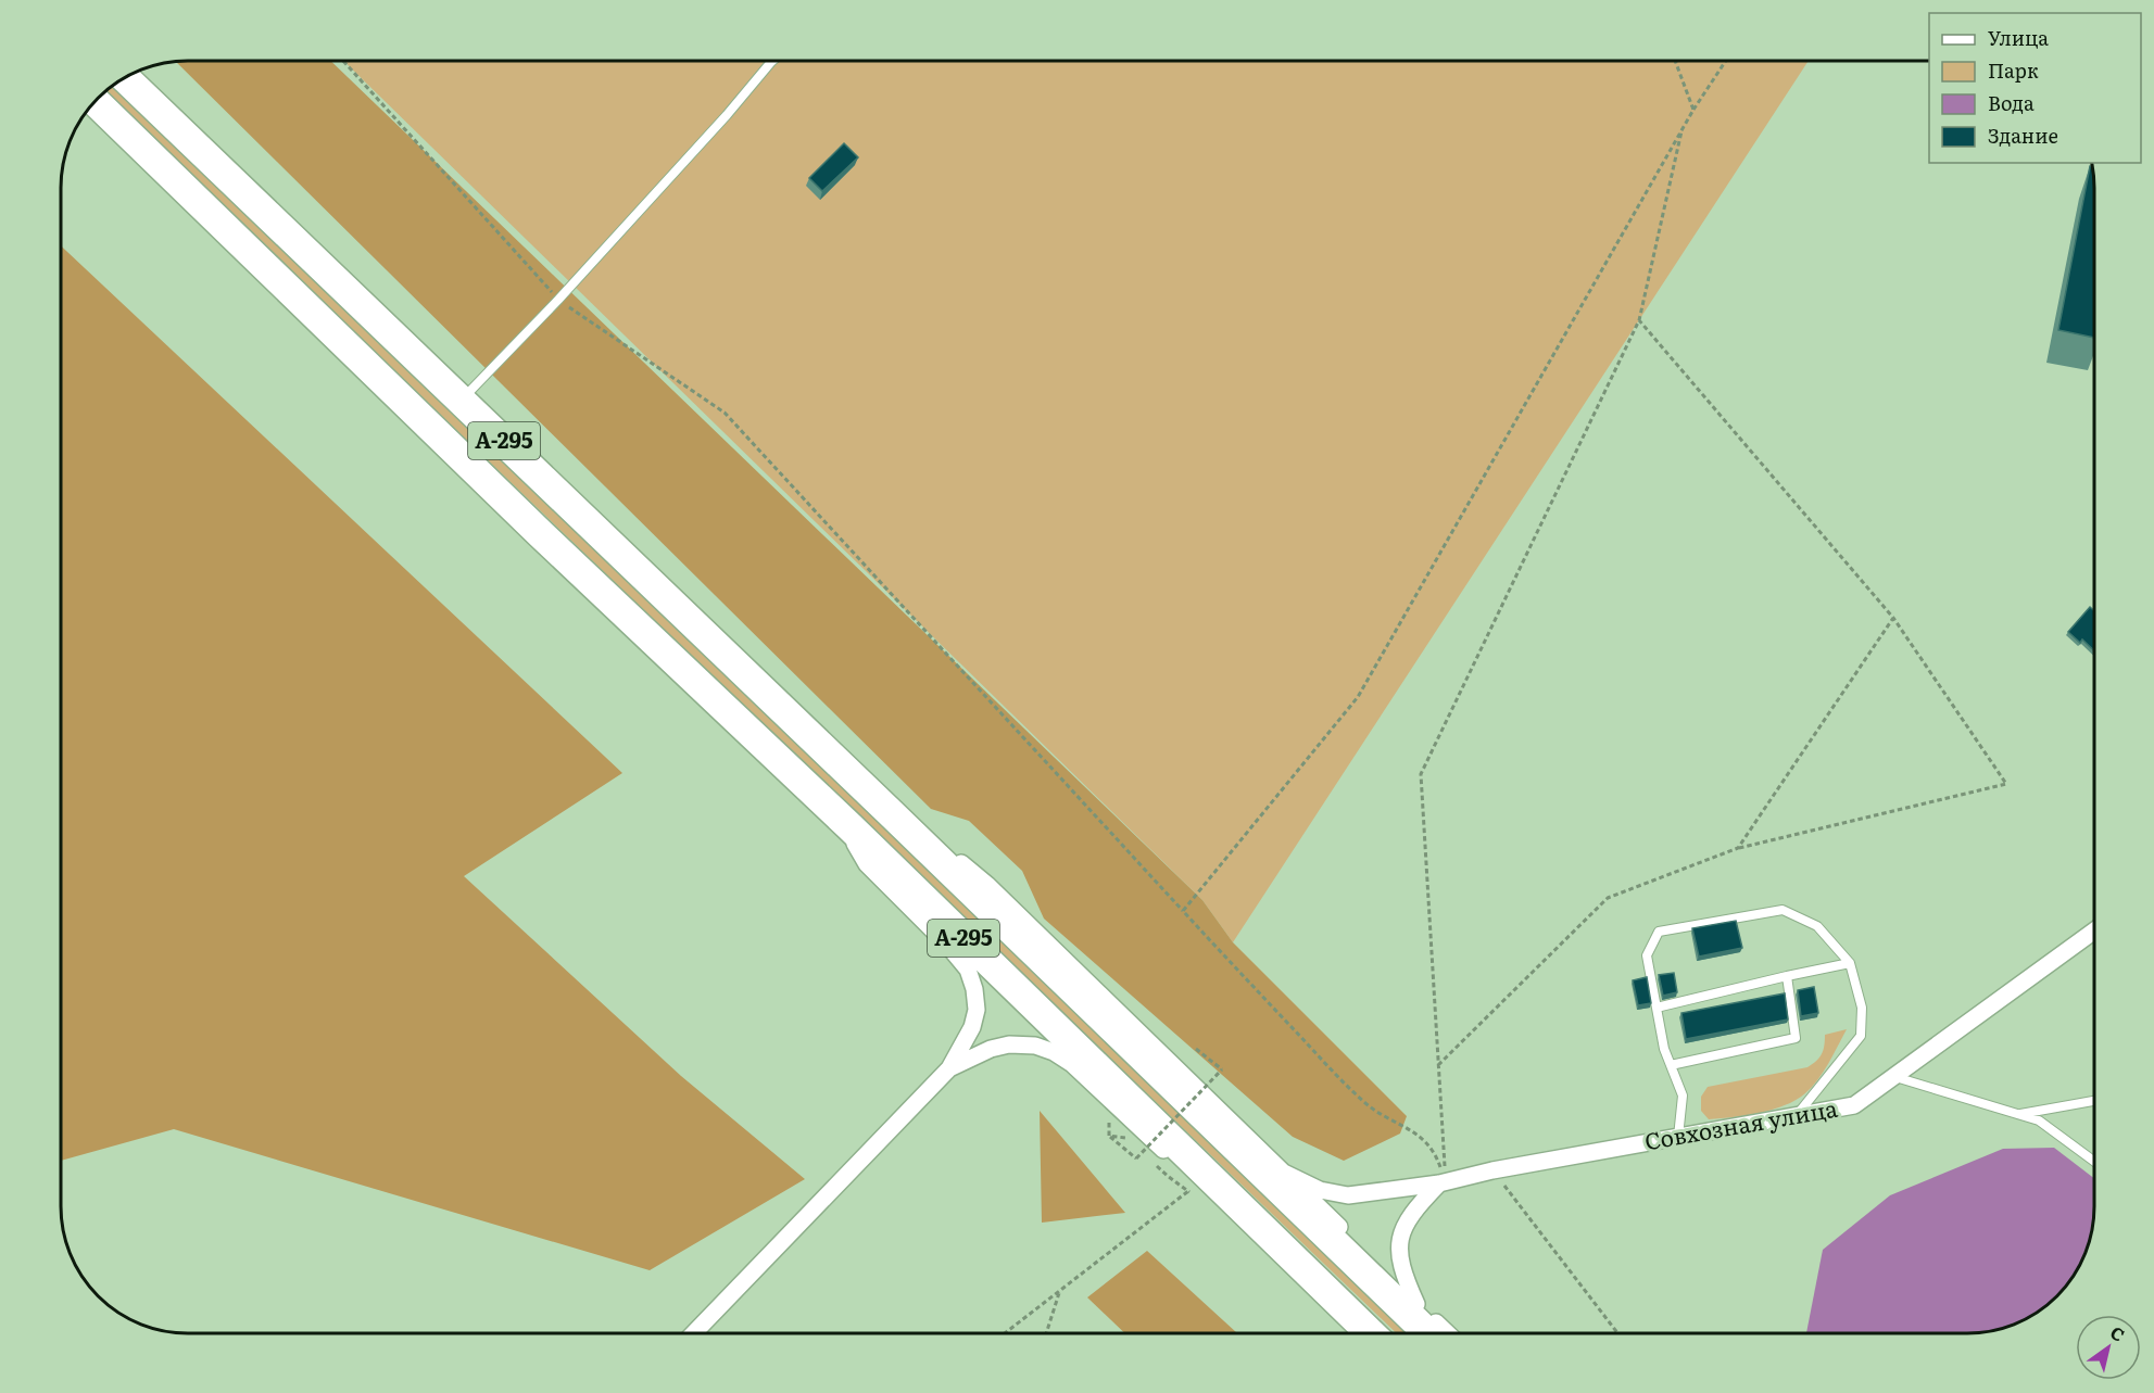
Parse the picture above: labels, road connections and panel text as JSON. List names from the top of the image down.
{
  "streets": {
    "highway": ["А-295"],
    "street": ["Совхозная улица"]
  },
  "crossings": [
    ["А-295", "Совхозная улица"]
  ],
  "legend": [
    "Улица",
    "Парк",
    "Вода",
    "Здание"
  ],
  "north": "top right"
}
